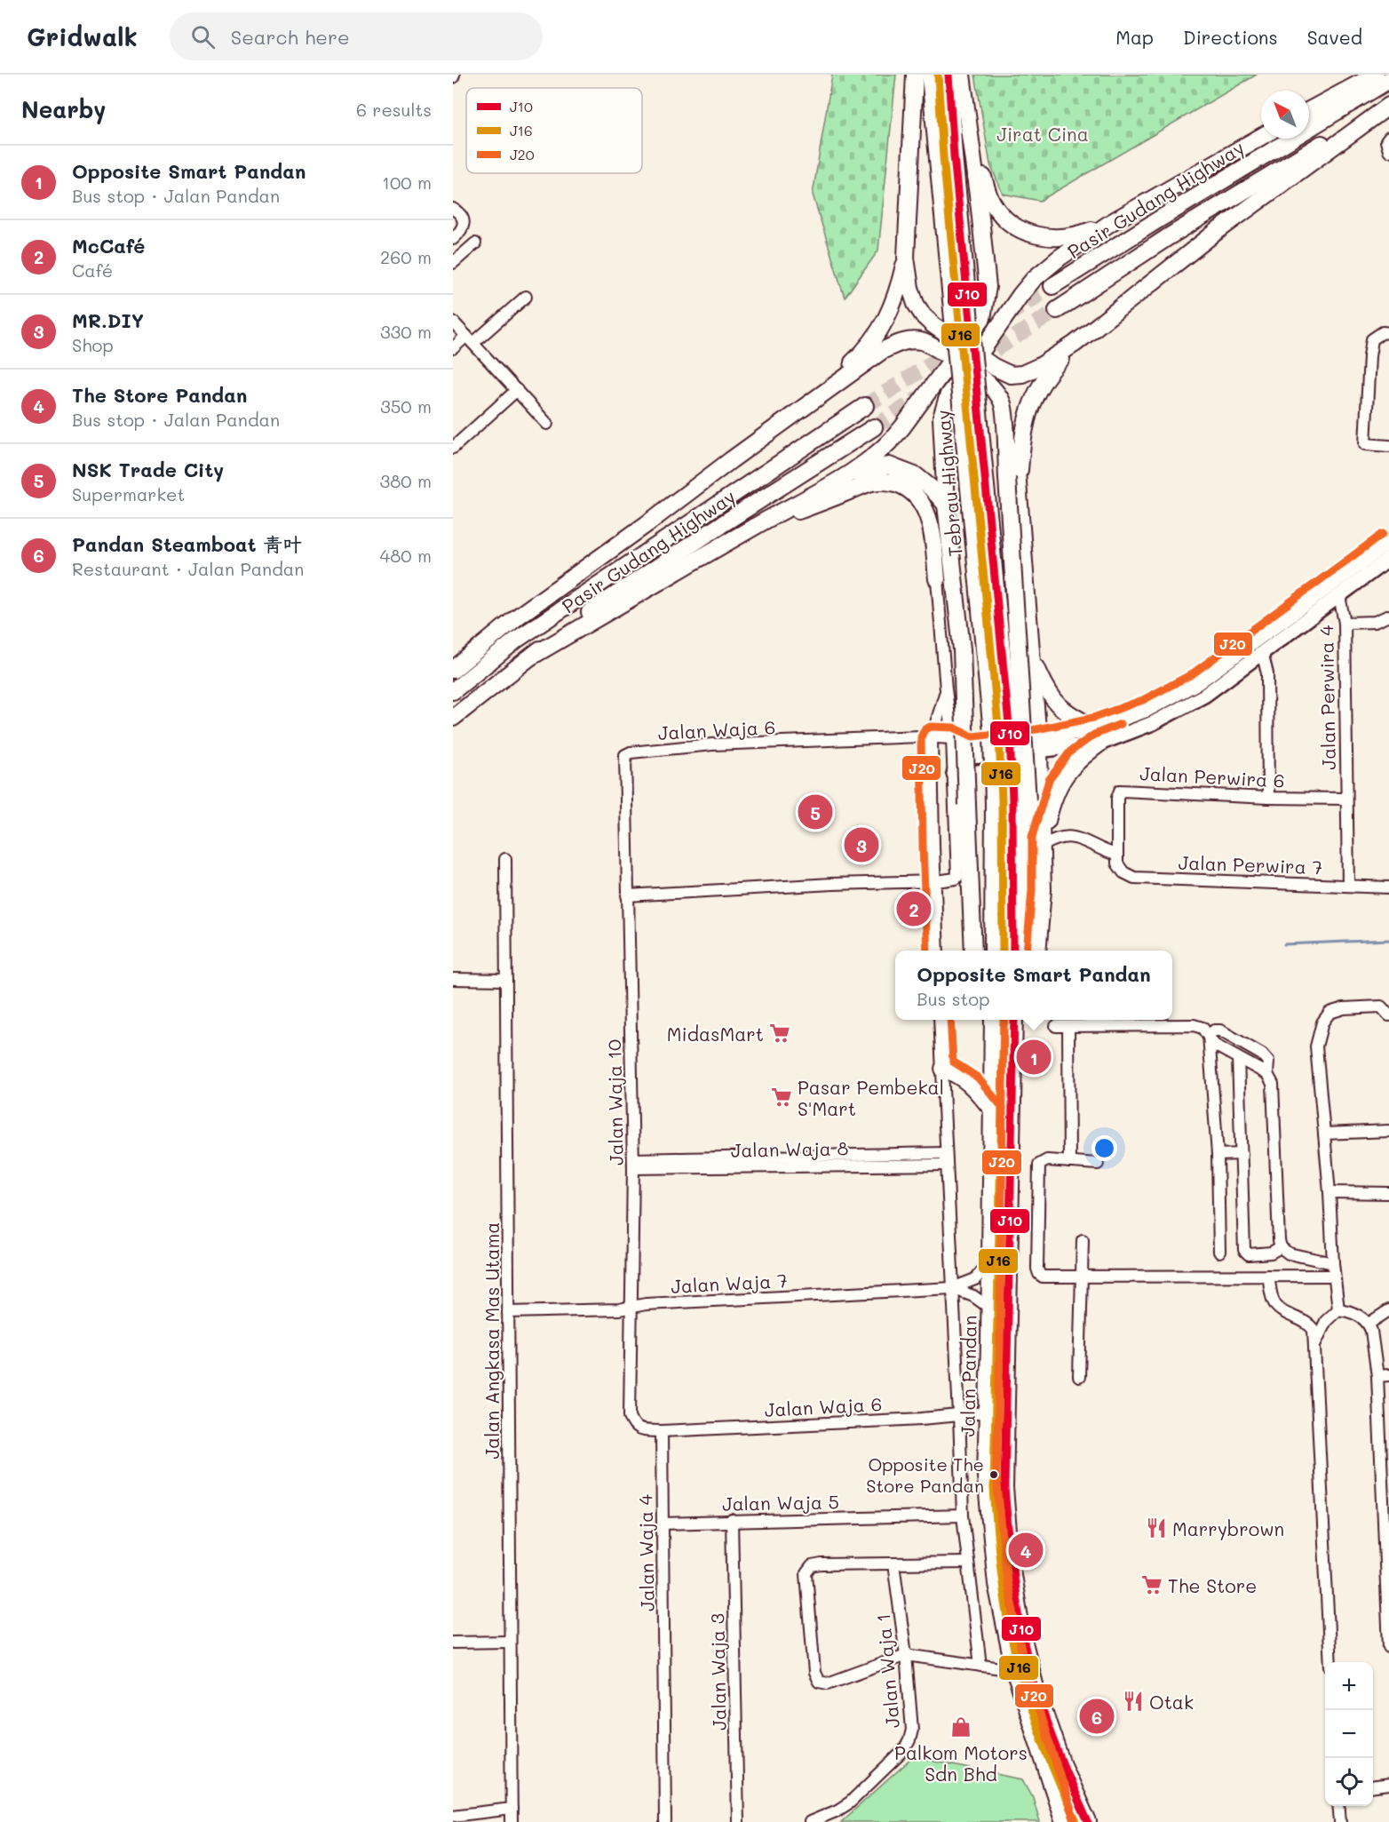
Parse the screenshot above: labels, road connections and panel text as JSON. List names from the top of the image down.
{
  "streets": {
    "highway": ["Pasir Gudang Highway", "Tebrau Highway", "Jalan Pandan"],
    "street": [
      "Jalan Perwira 4",
      "Jalan Waja 6",
      "Jalan Perwira 6",
      "Jalan Perwira 7",
      "Jalan Waja 10",
      "Jalan Waja 8",
      "Jalan Waja 7",
      "Jalan Angkasa Mas Utama",
      "Jalan Waja 5",
      "Jalan Waja 4",
      "Jalan Waja 1",
      "Jalan Waja 3"
    ]
  },
  "crossings": [
    ["Jalan Perwira 4", "Jalan Perwira 6"],
    ["Jalan Perwira 4", "Jalan Perwira 7"],
    ["Jalan Waja 6", "Jalan Waja 10"],
    ["Jalan Waja 6", "Jalan Pandan"],
    ["Jalan Waja 6", "Jalan Waja 4"],
    ["Jalan Perwira 6", "Jalan Perwira 7"],
    ["Jalan Waja 10", "Jalan Waja 8"],
    ["Jalan Waja 10", "Jalan Waja 7"],
    ["Jalan Waja 7", "Jalan Angkasa Mas Utama"],
    ["Jalan Waja 7", "Jalan Pandan"],
    ["Jalan Waja 5", "Jalan Waja 4"],
    ["Jalan Waja 5", "Jalan Waja 3"]
  ],
  "parks": ["Jirat Cina"],
  "places": {
    "supermarket": ["MidasMart", "Pasar Pembekal S'Mart", "The Store"],
    "other": ["Opposite The Store Pandan"],
    "restaurant": ["Marrybrown", "Otak"],
    "shop": ["Palkom Motors Sdn Bhd"]
  },
  "lines": ["transit line J10", "transit line J16", "transit line J20"],
  "legend": ["J10", "J16", "J20"],
  "north": "top left",
  "page": {
    "header": "Gridwalk",
    "search": "Search here",
    "nav": ["Map", "Directions", "Saved"],
    "heading": ["Nearby", "6 results"],
    "list": [
      {
        "mark": "1",
        "name": "Opposite Smart Pandan",
        "note": "Bus stop · Jalan Pandan",
        "value": "100 m"
      },
      {
        "mark": "2",
        "name": "McCafé",
        "note": "Café",
        "value": "260 m"
      },
      {
        "mark": "3",
        "name": "MR.DIY",
        "note": "Shop",
        "value": "330 m"
      },
      {
        "mark": "4",
        "name": "The Store Pandan",
        "note": "Bus stop · Jalan Pandan",
        "value": "350 m"
      },
      {
        "mark": "5",
        "name": "NSK Trade City",
        "note": "Supermarket",
        "value": "380 m"
      },
      {
        "mark": "6",
        "name": "Pandan Steamboat 青叶",
        "note": "Restaurant · Jalan Pandan",
        "value": "480 m"
      }
    ],
    "pins": [
      "5",
      "3",
      "2",
      "1",
      "4",
      "6"
    ],
    "popup": ["Opposite Smart Pandan", "Bus stop"],
    "map_buttons": ["+", "−"]
  }
}
